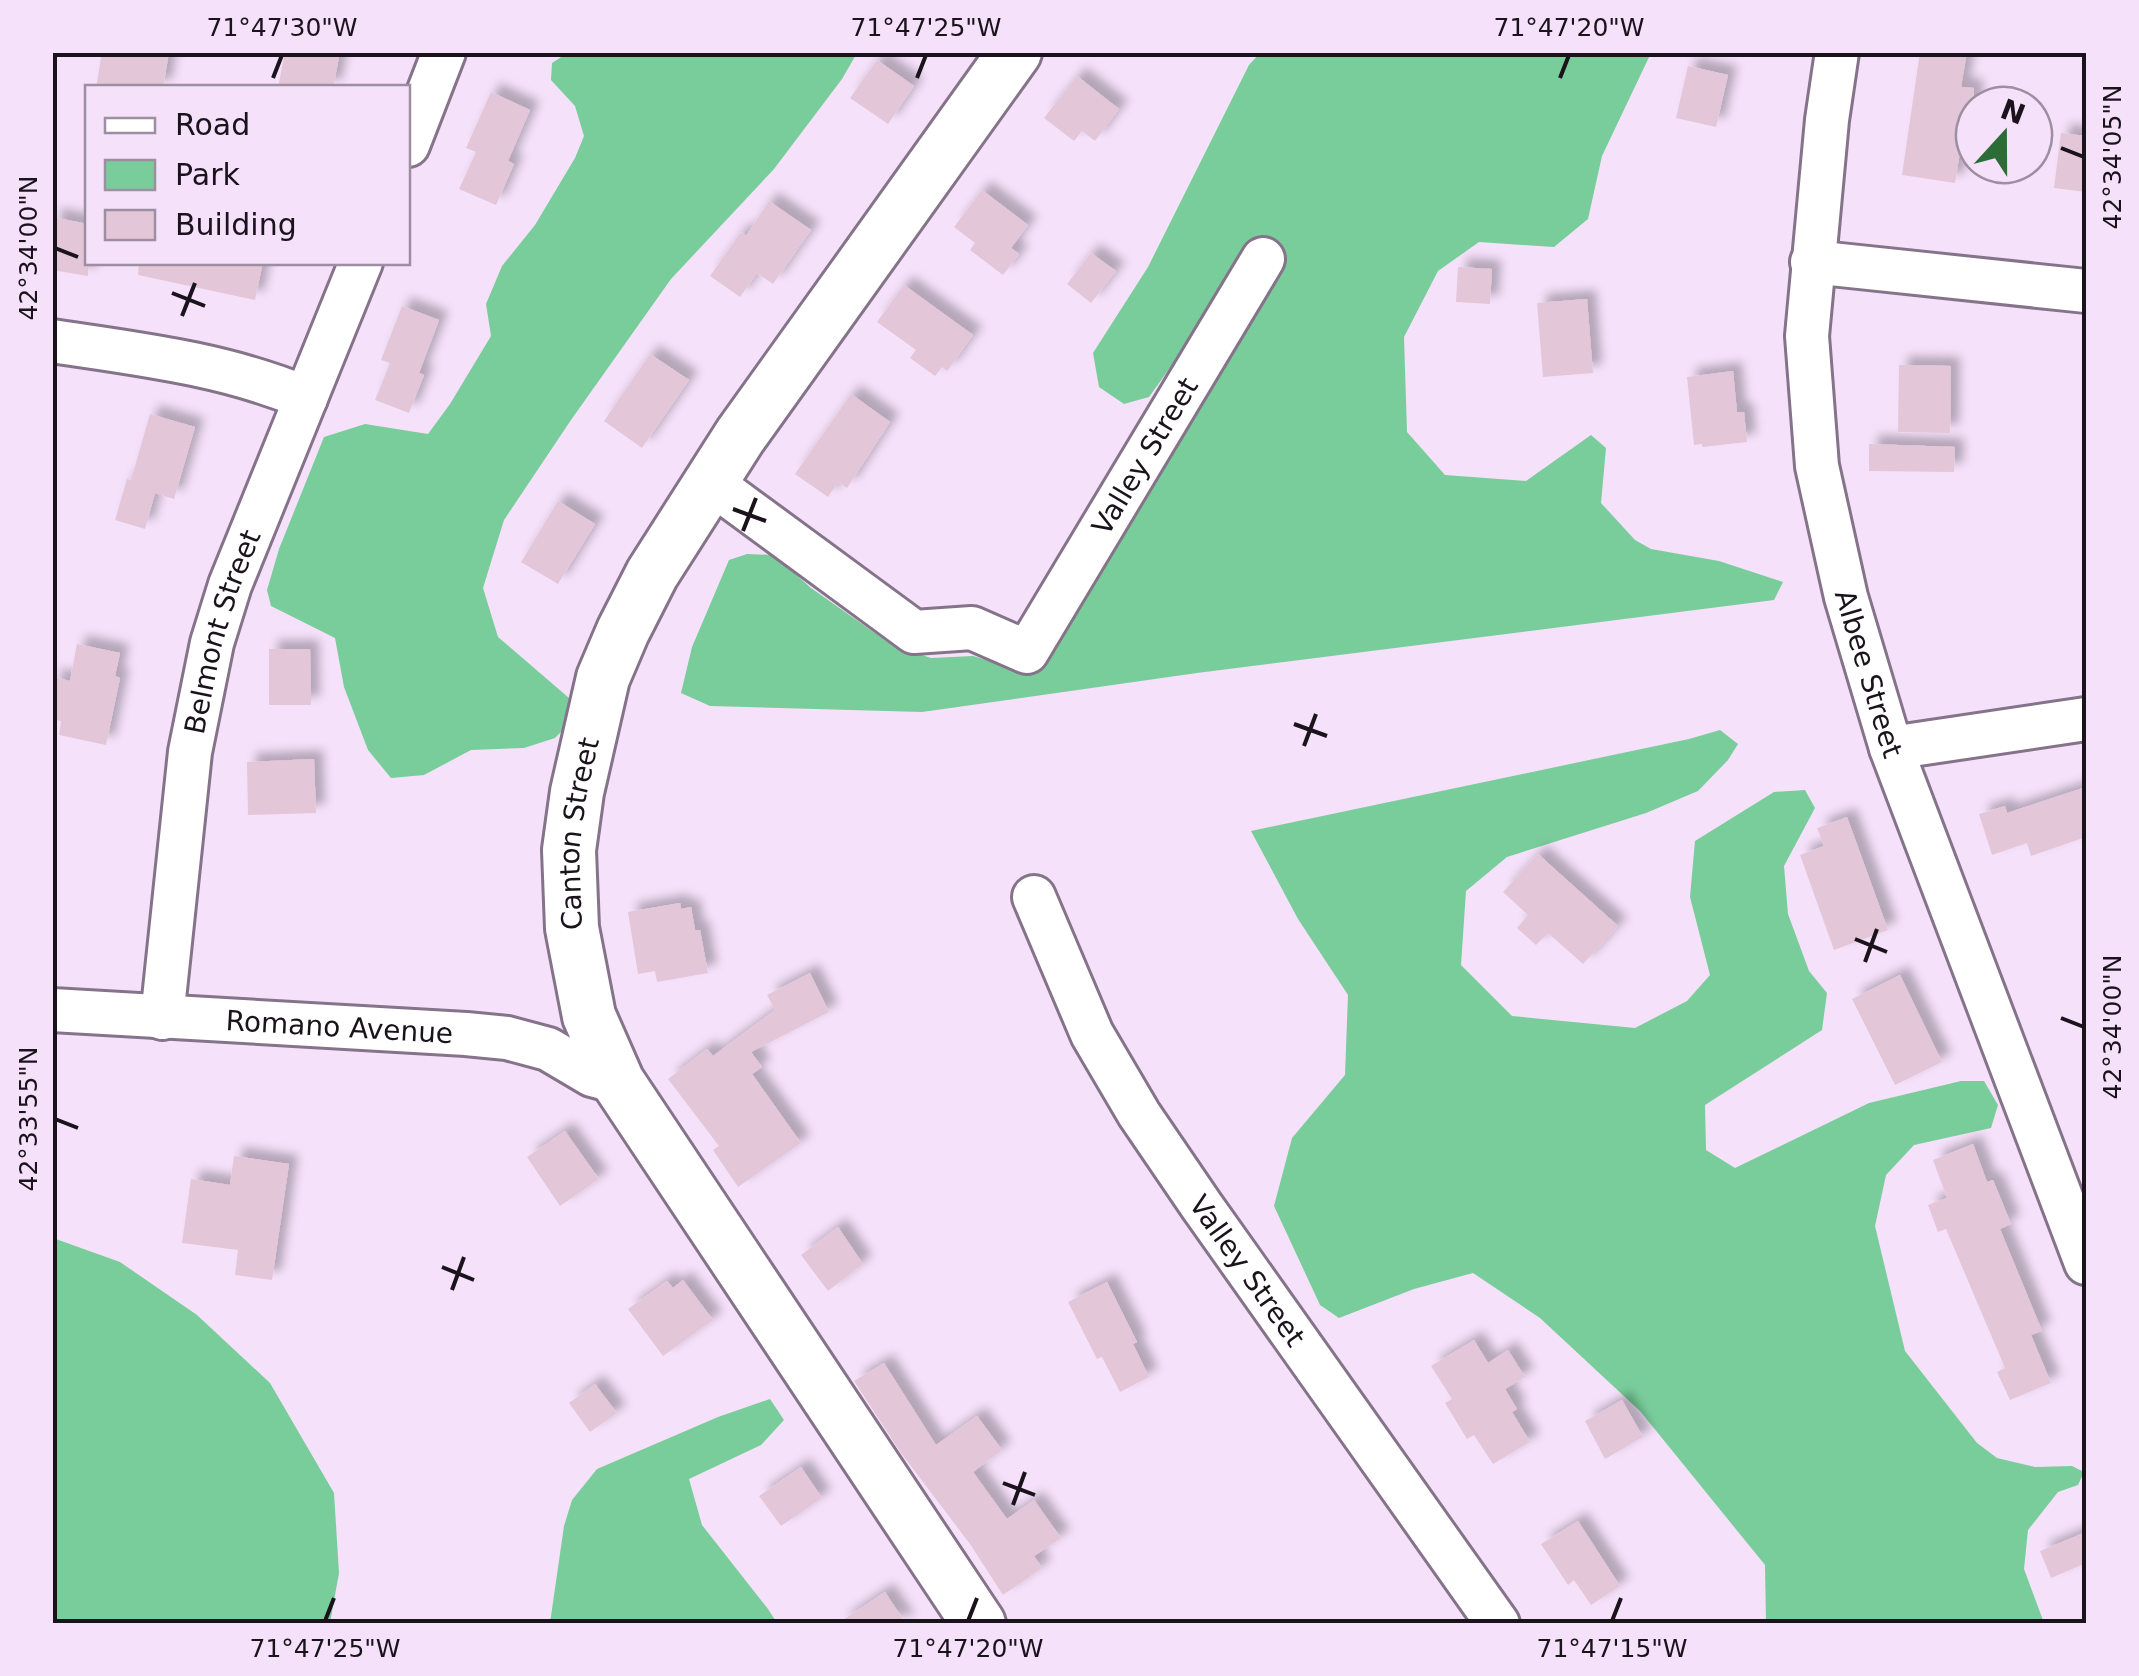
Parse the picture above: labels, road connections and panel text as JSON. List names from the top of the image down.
{
  "streets": {
    "street": [
      "Valley Street",
      "Belmont Street",
      "Albee Street",
      "Canton Street",
      "Romano Avenue"
    ]
  },
  "crossings": [
    ["Valley Street", "Canton Street"],
    ["Belmont Street", "Romano Avenue"],
    ["Canton Street", "Romano Avenue"]
  ],
  "legend": ["Road", "Park", "Building"],
  "north": "top",
  "coordinates": [
    "71°47'30\"W",
    "71°47'25\"W",
    "71°47'20\"W",
    "42°34'05\"N",
    "42°34'00\"N",
    "42°33'55\"N",
    "71°47'15\"W"
  ]
}
